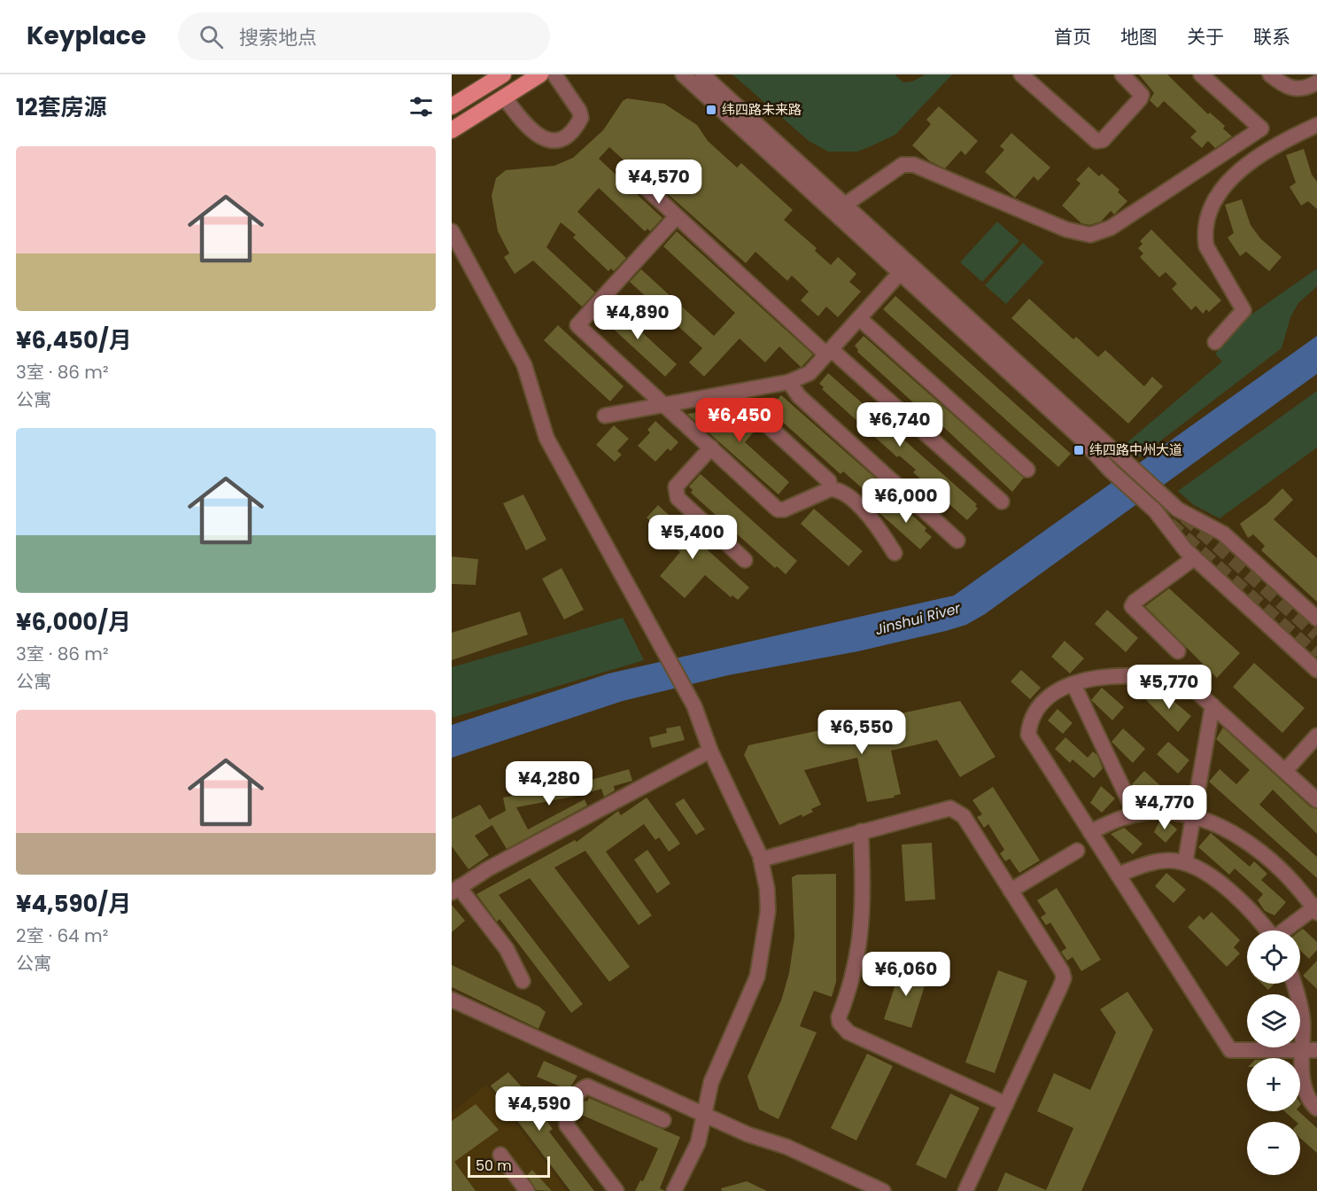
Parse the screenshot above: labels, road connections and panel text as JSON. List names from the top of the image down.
{
  "water": ["Jinshui River"],
  "places": {
    "transit": ["纬四路未来路", "纬四路中州大道"]
  },
  "scale_bar": "50 m",
  "page": {
    "header": "Keyplace",
    "search": "搜索地点",
    "nav": [
      "首页",
      "地图",
      "关于",
      "联系"
    ],
    "heading": "12套房源",
    "list": [
      {
        "name": "¥6,450/月",
        "note": "3室 · 86 m² · 公寓"
      },
      {
        "name": "¥6,000/月",
        "note": "3室 · 86 m² · 公寓"
      },
      {
        "name": "¥4,590/月",
        "note": "2室 · 64 m² · 公寓"
      }
    ],
    "price": [
      "¥4,570",
      "¥4,890",
      "¥6,450",
      "¥6,740",
      "¥6,000",
      "¥5,400",
      "¥5,770",
      "¥6,550",
      "¥4,280",
      "¥4,770",
      "¥6,060",
      "¥4,590"
    ],
    "map_buttons": ["+", "−"],
    "scale": "50 m"
  }
}
